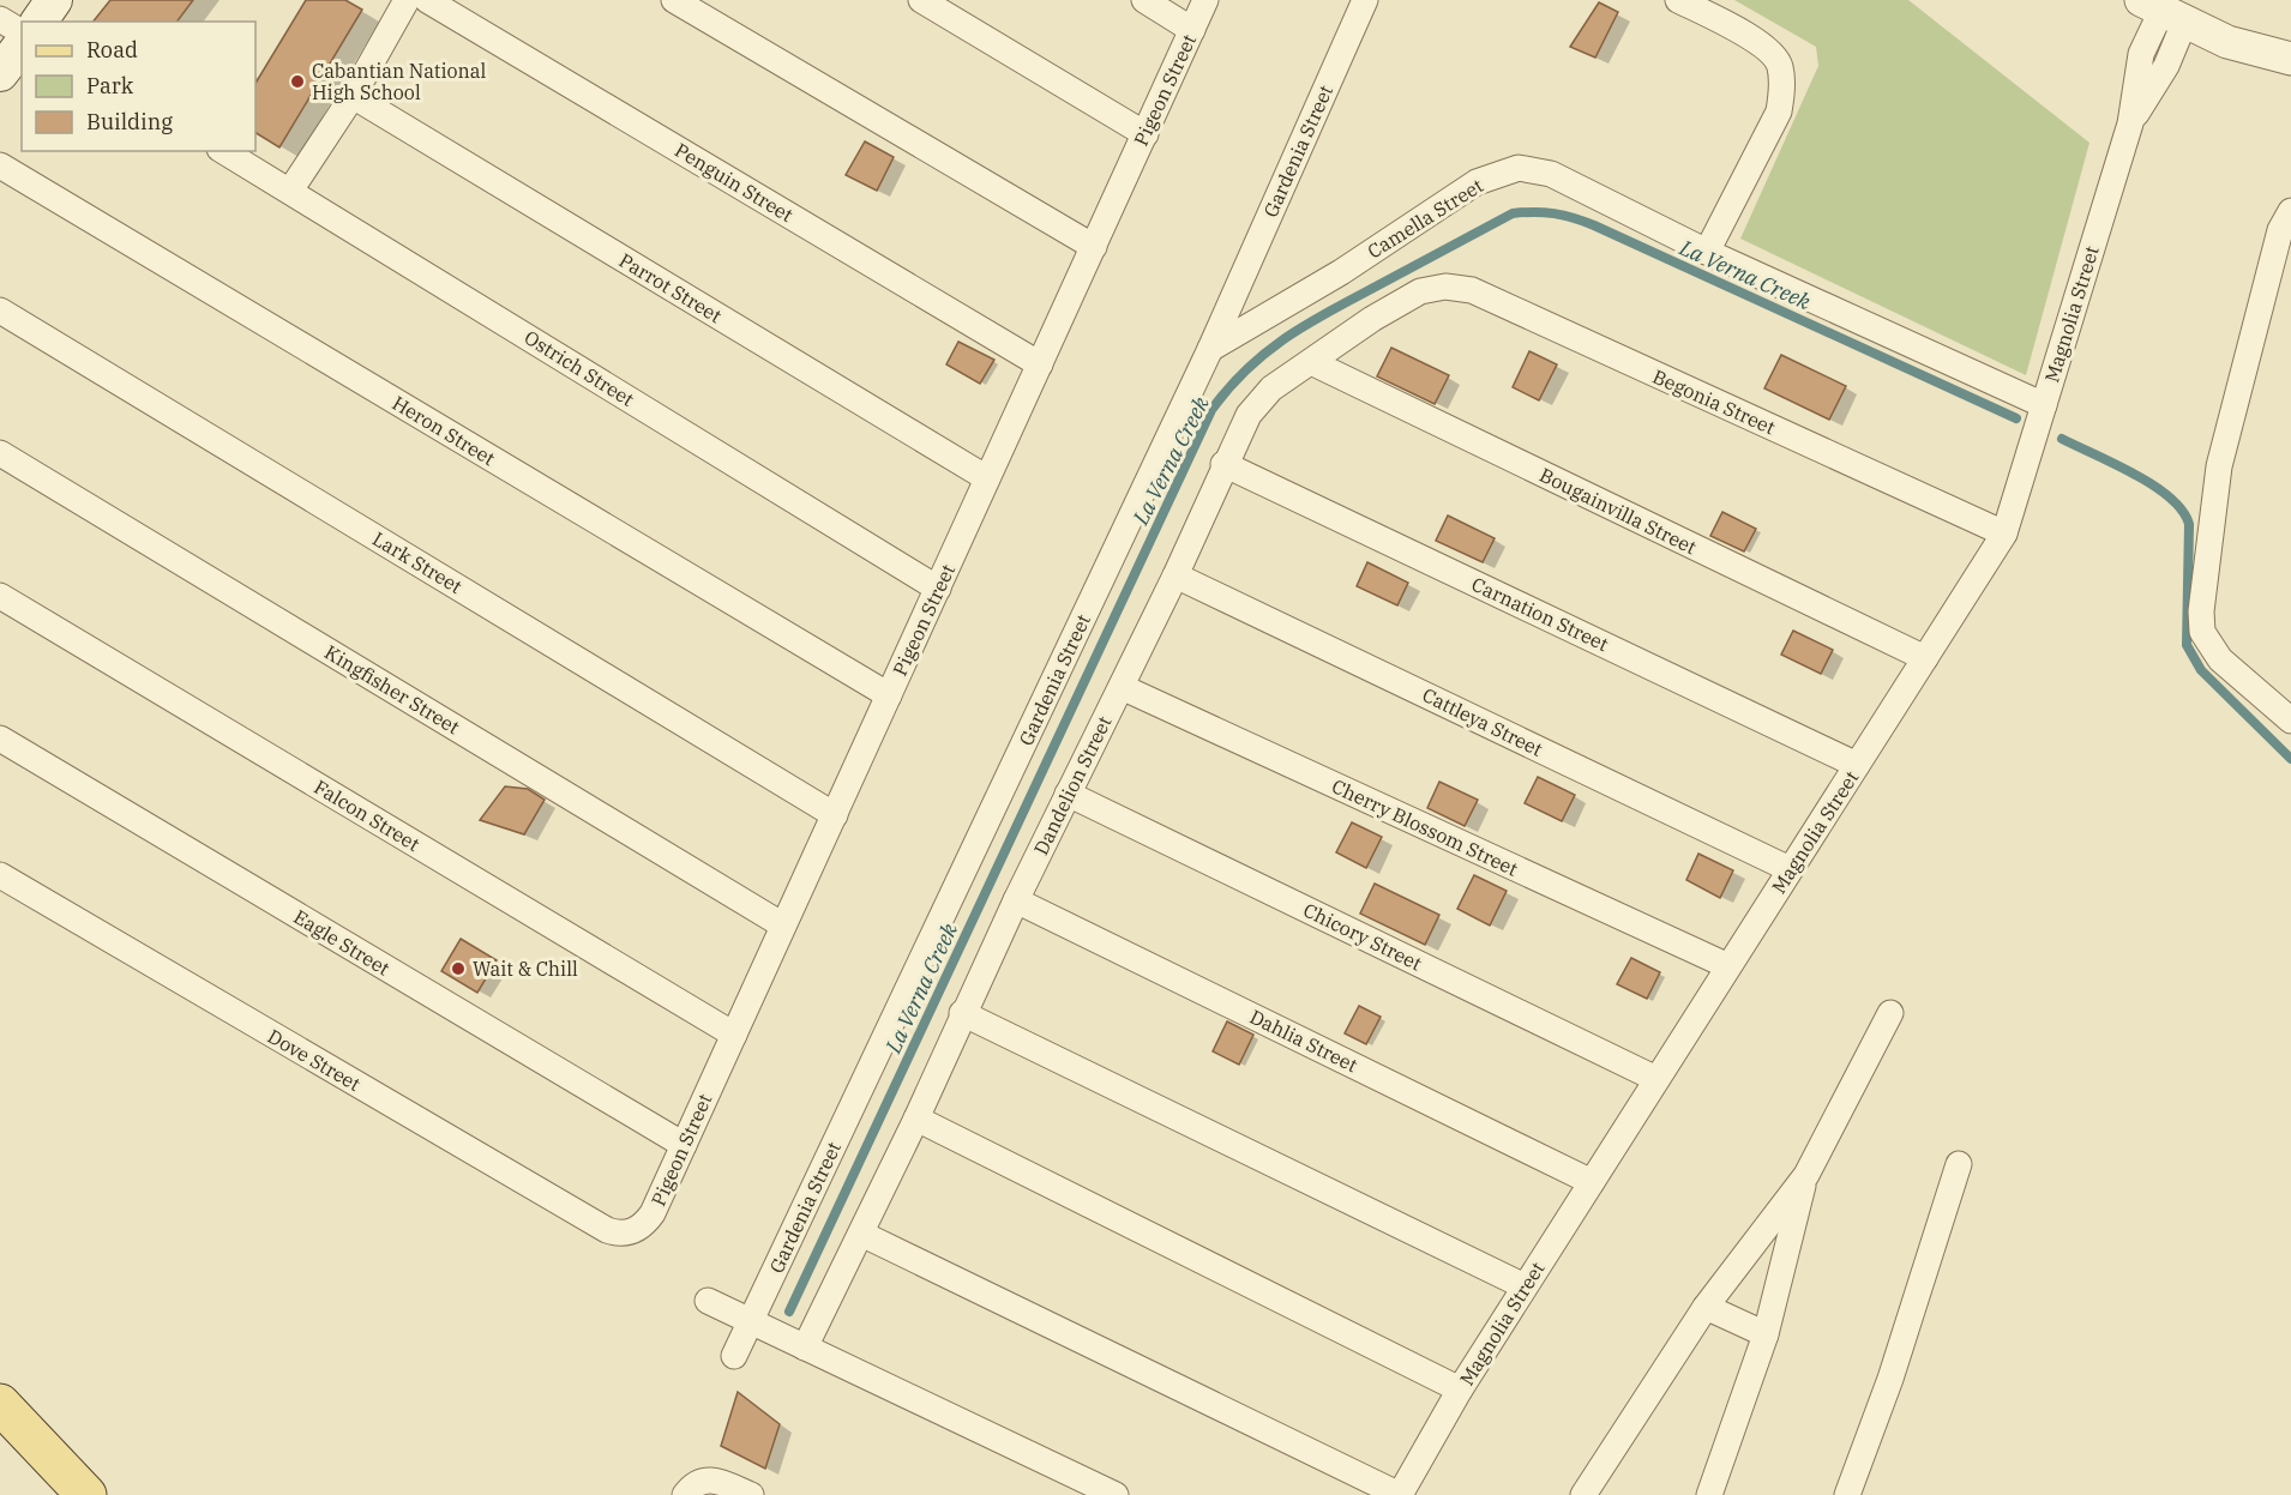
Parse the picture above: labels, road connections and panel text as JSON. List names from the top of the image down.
{
  "streets": {
    "street": [
      "Pigeon Street",
      "Gardenia Street",
      "Penguin Street",
      "Camella Street",
      "Parrot Street",
      "Magnolia Street",
      "Ostrich Street",
      "Begonia Street",
      "Heron Street",
      "Bougainvilla Street",
      "Lark Street",
      "Carnation Street",
      "Kingfisher Street",
      "Cattleya Street",
      "Dandelion Street",
      "Falcon Street",
      "Cherry Blossom Street",
      "Chicory Street",
      "Eagle Street",
      "Dahlia Street",
      "Dove Street"
    ]
  },
  "crossings": [
    ["Pigeon Street", "Penguin Street"],
    ["Pigeon Street", "Parrot Street"],
    ["Pigeon Street", "Ostrich Street"],
    ["Pigeon Street", "Heron Street"],
    ["Pigeon Street", "Lark Street"],
    ["Pigeon Street", "Kingfisher Street"],
    ["Pigeon Street", "Falcon Street"],
    ["Pigeon Street", "Eagle Street"],
    ["Pigeon Street", "Dove Street"],
    ["Gardenia Street", "Camella Street"],
    ["Camella Street", "Magnolia Street"],
    ["Magnolia Street", "Begonia Street"],
    ["Magnolia Street", "Bougainvilla Street"],
    ["Magnolia Street", "Carnation Street"],
    ["Magnolia Street", "Cattleya Street"],
    ["Magnolia Street", "Cherry Blossom Street"],
    ["Magnolia Street", "Chicory Street"],
    ["Magnolia Street", "Dahlia Street"],
    ["Begonia Street", "Dandelion Street"],
    ["Bougainvilla Street", "Dandelion Street"],
    ["Carnation Street", "Dandelion Street"],
    ["Cattleya Street", "Dandelion Street"],
    ["Dandelion Street", "Cherry Blossom Street"],
    ["Dandelion Street", "Chicory Street"],
    ["Dandelion Street", "Dahlia Street"]
  ],
  "water": ["La Verna Creek"],
  "places": ["Cabantian National High School", "Wait & Chill"],
  "legend": ["Road", "Park", "Building"]
}
